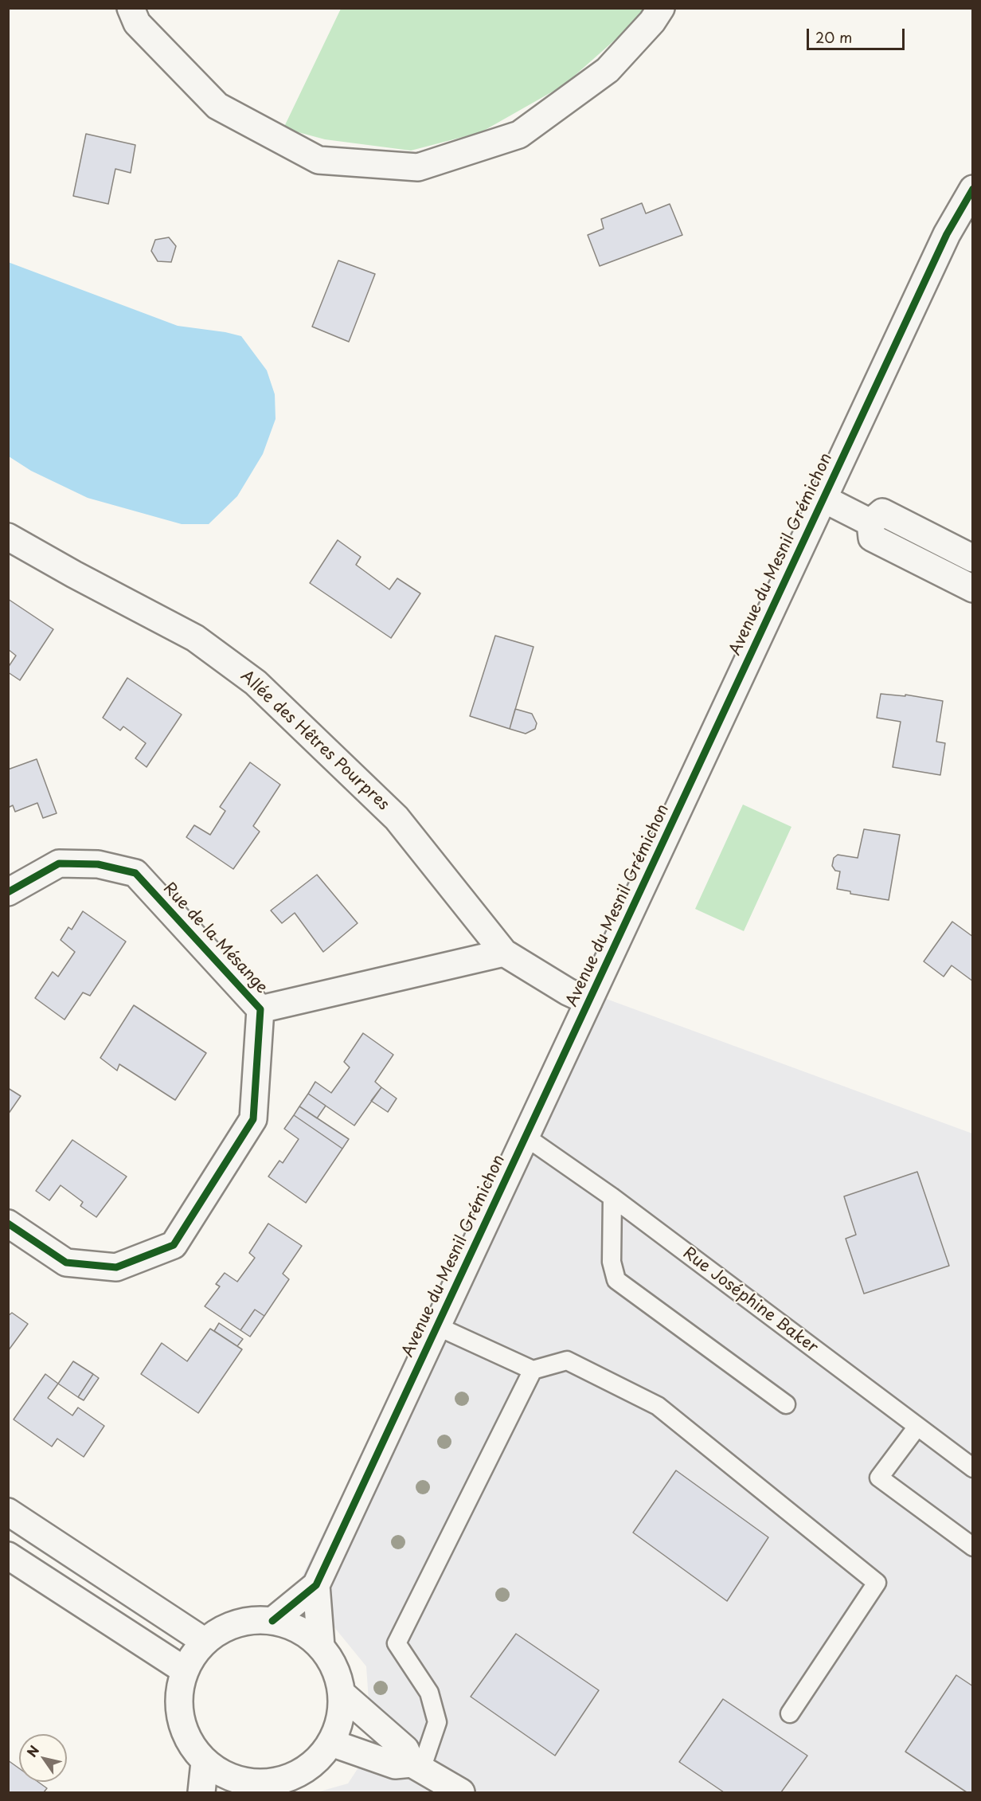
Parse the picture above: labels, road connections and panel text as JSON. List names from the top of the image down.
{
  "streets": {
    "street": ["Avenue du Mesnil Grémichon", "Allée des Hêtres Pourpres", "Rue de la Mésange"],
    "lane": ["Rue Joséphine Baker"]
  },
  "crossings": [
    ["Avenue du Mesnil Grémichon", "Rue Joséphine Baker"],
    ["Allée des Hêtres Pourpres", "Rue de la Mésange"]
  ],
  "scale_bar": "20 m",
  "north": "top left"
}
